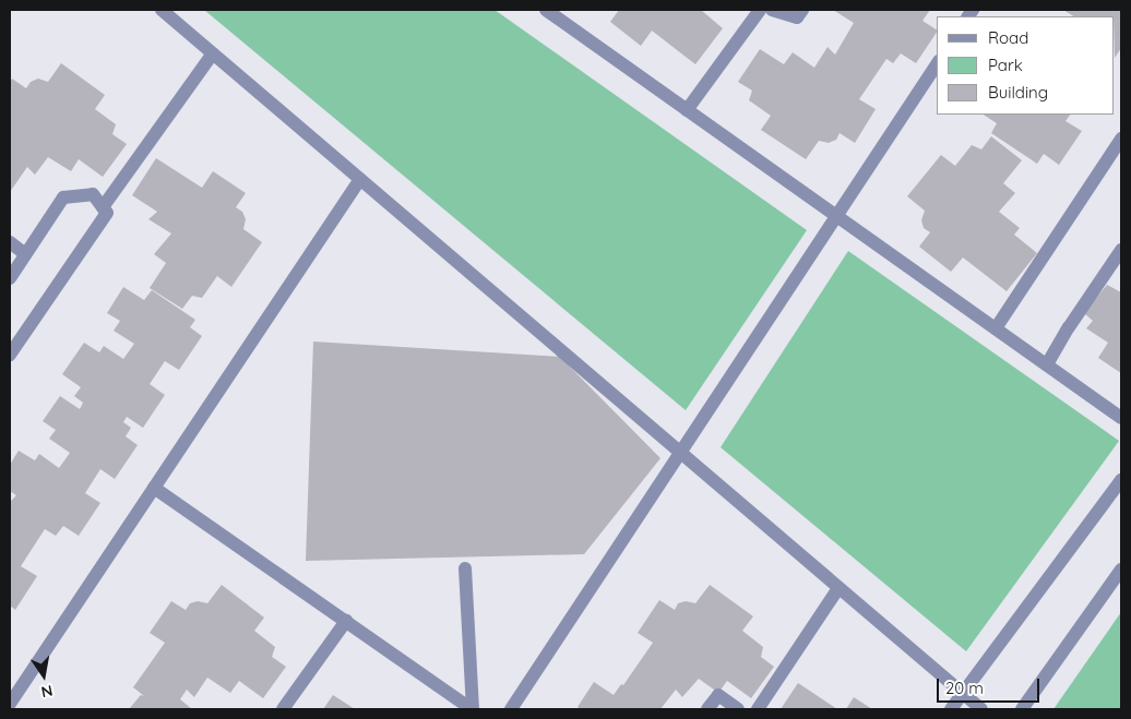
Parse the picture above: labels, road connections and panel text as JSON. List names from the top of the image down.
{
  "legend": ["Road", "Park", "Building"],
  "scale_bar": "20 m",
  "north": "bottom"
}
